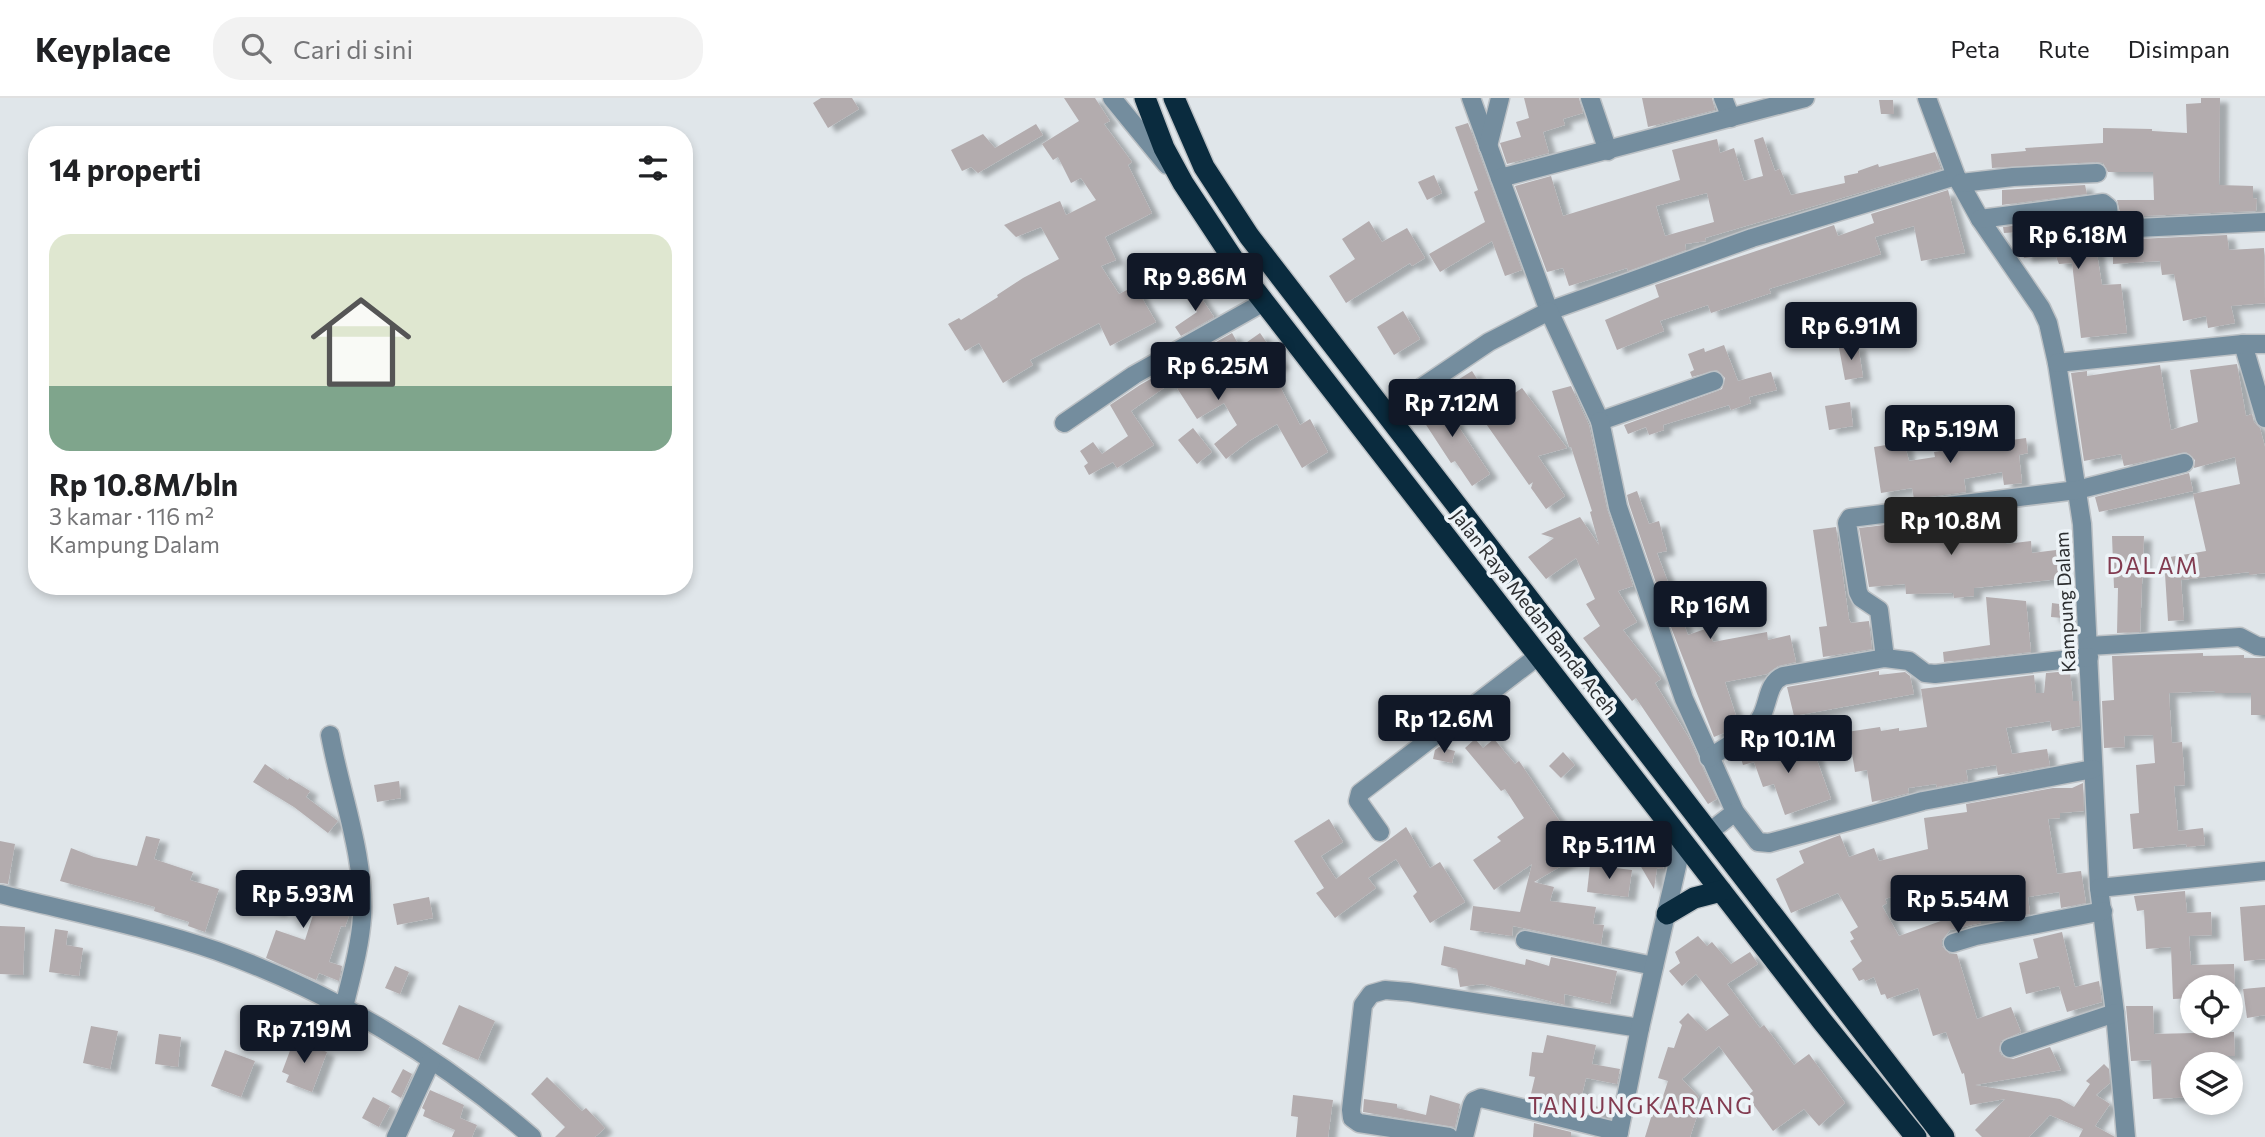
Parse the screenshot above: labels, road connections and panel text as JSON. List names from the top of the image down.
{
  "streets": {
    "highway": ["Jalan Raya Medan Banda Aceh"],
    "street": ["Kampung Dalam"]
  },
  "districts": ["DALAM", "TANJUNGKARANG"],
  "page": {
    "header": "Keyplace",
    "search": "Cari di sini",
    "nav": ["Peta", "Rute", "Disimpan"],
    "heading": "14 properti",
    "list": [
      {
        "name": "Rp 10.8M/bln",
        "note": "3 kamar · 116 m² · Kampung Dalam"
      }
    ],
    "price": [
      "Rp 6.18M",
      "Rp 9.86M",
      "Rp 6.91M",
      "Rp 6.25M",
      "Rp 7.12M",
      "Rp 5.19M",
      "Rp 10.8M",
      "Rp 16M",
      "Rp 12.6M",
      "Rp 10.1M",
      "Rp 5.11M",
      "Rp 5.93M",
      "Rp 5.54M",
      "Rp 7.19M"
    ]
  }
}
